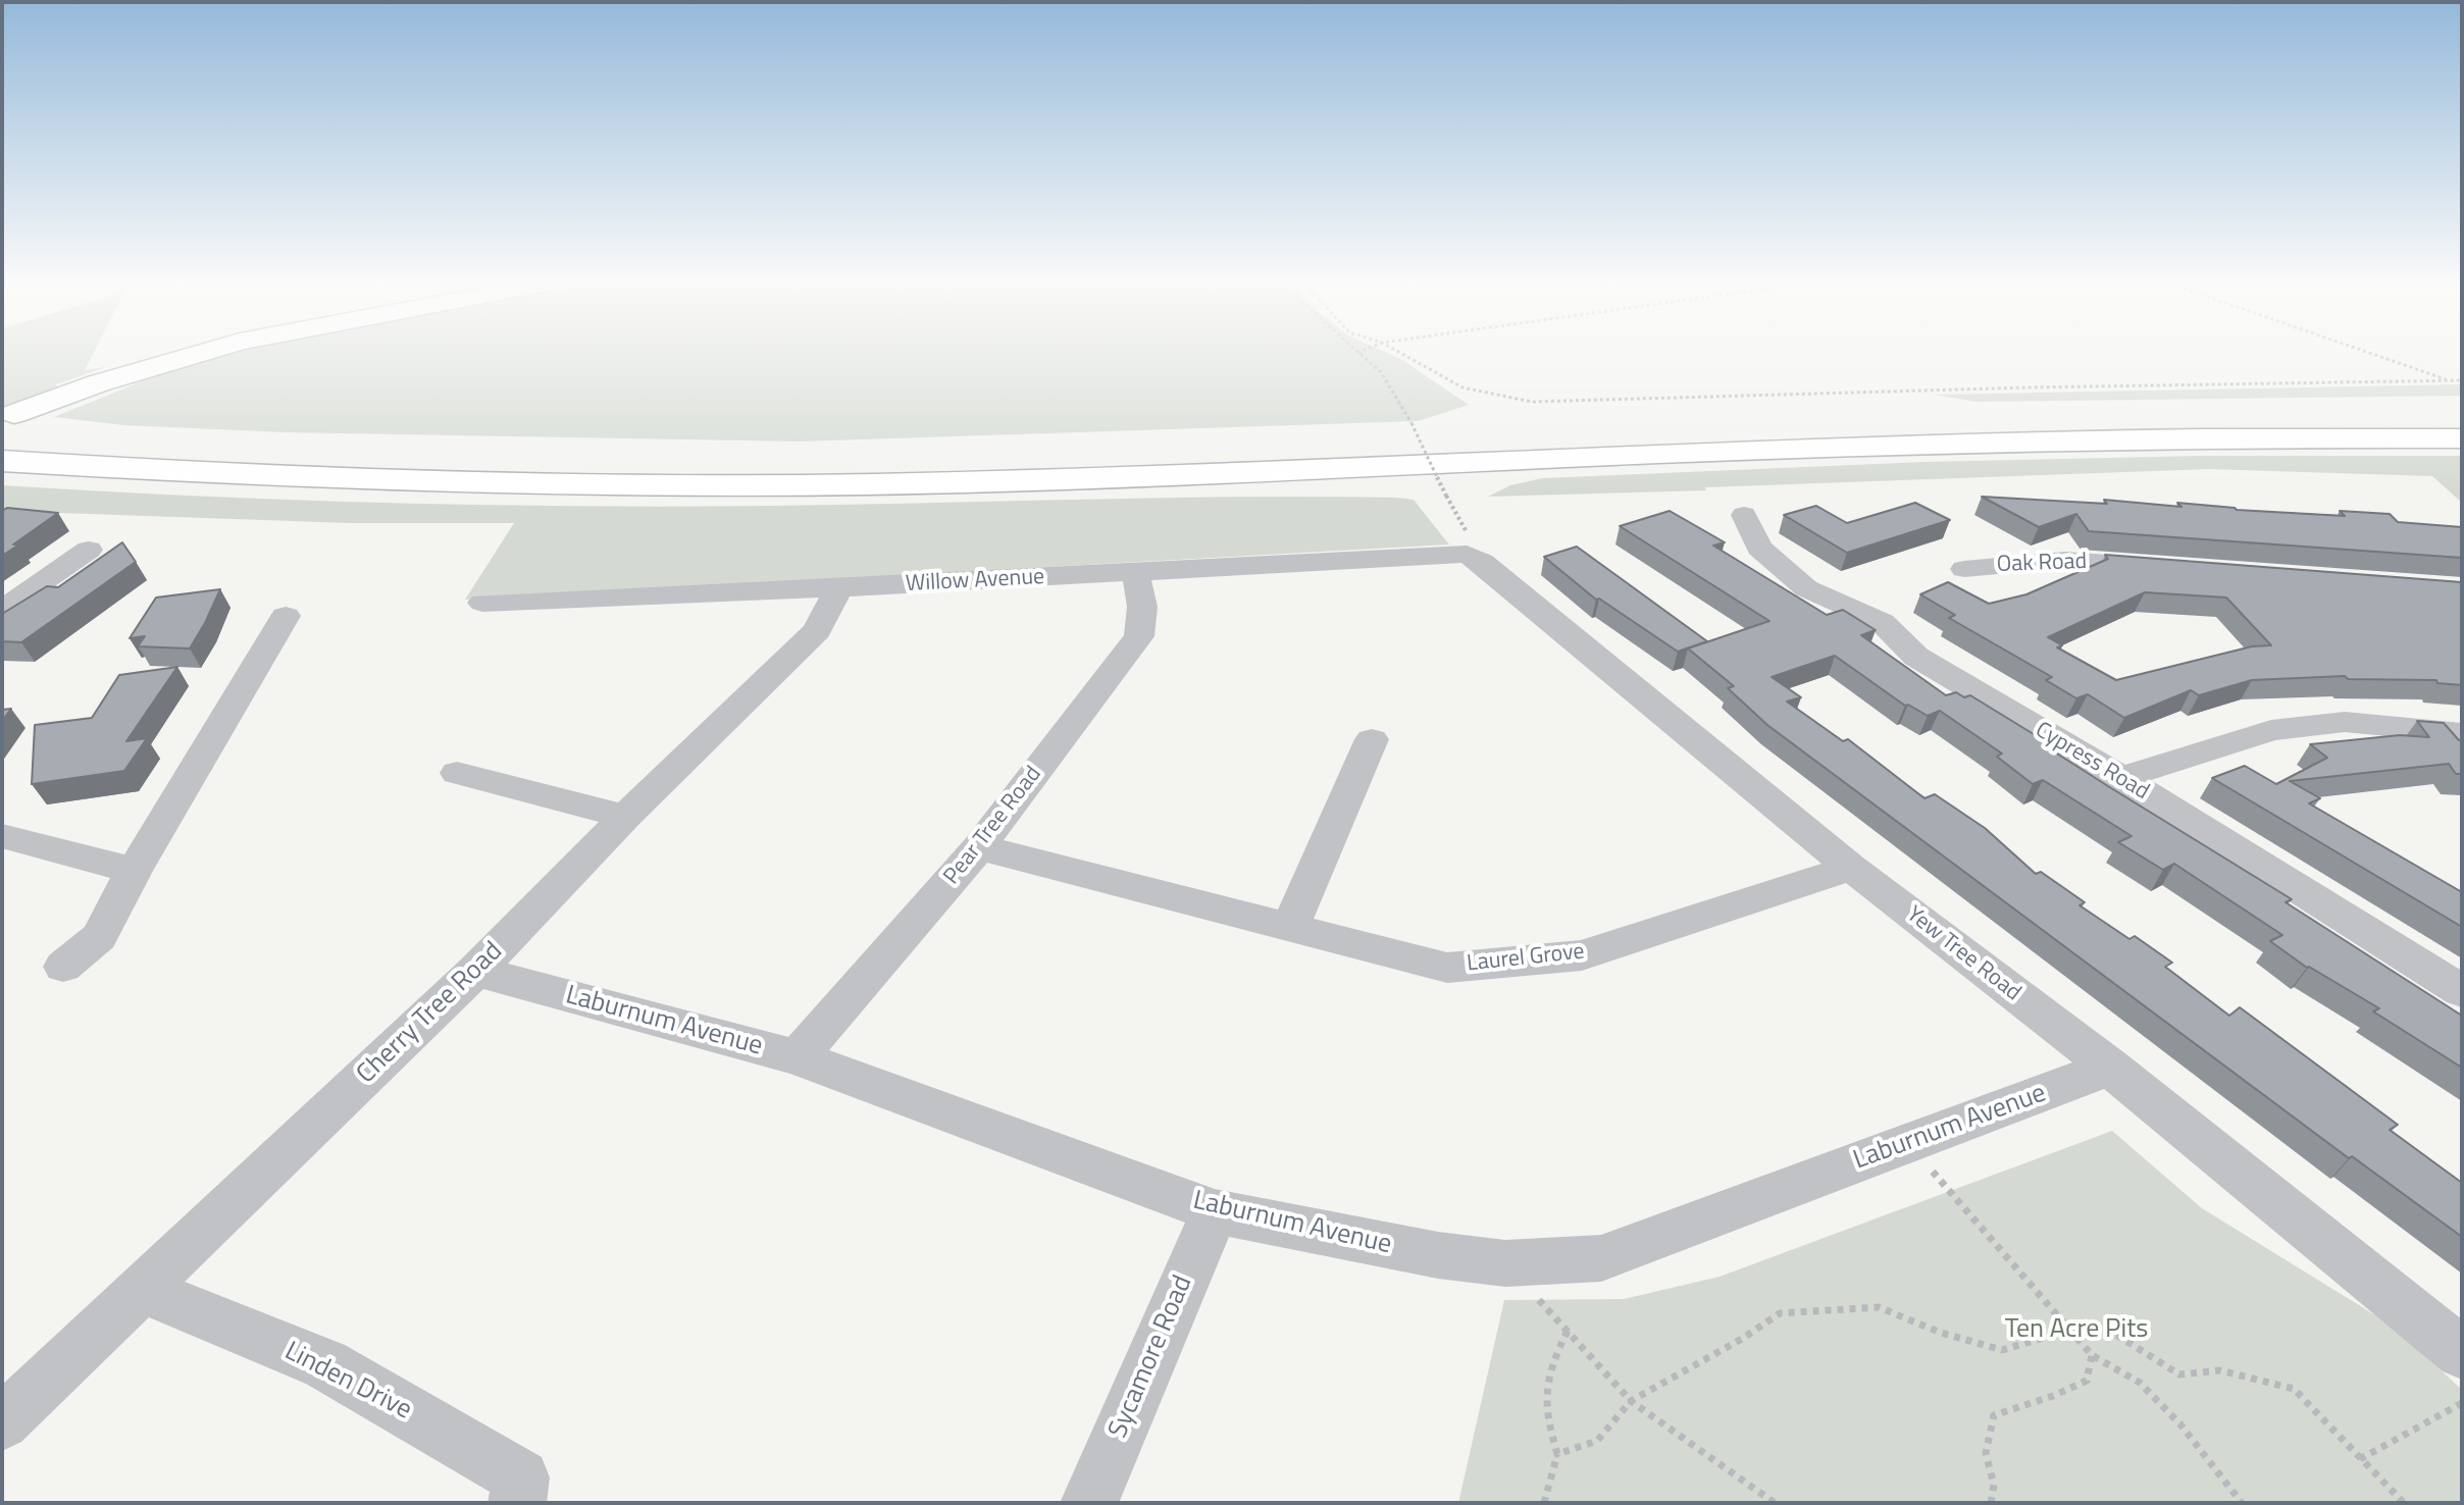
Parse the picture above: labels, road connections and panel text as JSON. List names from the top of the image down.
{
  "streets": {
    "street": [
      "Oak Road",
      "Willow Avenue",
      "Cypress Road",
      "Pear Tree Road",
      "Yew Tree Road",
      "Laurel Grove",
      "Cherry Tree Road",
      "Laburnum Avenue",
      "Sycamore Road",
      "Linden Drive"
    ]
  },
  "crossings": [
    ["Willow Avenue", "Pear Tree Road"],
    ["Willow Avenue", "Yew Tree Road"],
    ["Willow Avenue", "Cherry Tree Road"],
    ["Pear Tree Road", "Laurel Grove"],
    ["Pear Tree Road", "Laburnum Avenue"],
    ["Yew Tree Road", "Laurel Grove"],
    ["Yew Tree Road", "Laburnum Avenue"],
    ["Cherry Tree Road", "Laburnum Avenue"],
    ["Cherry Tree Road", "Linden Drive"],
    ["Laburnum Avenue", "Sycamore Road"]
  ],
  "parks": ["Ten Acre Pits"]
}
